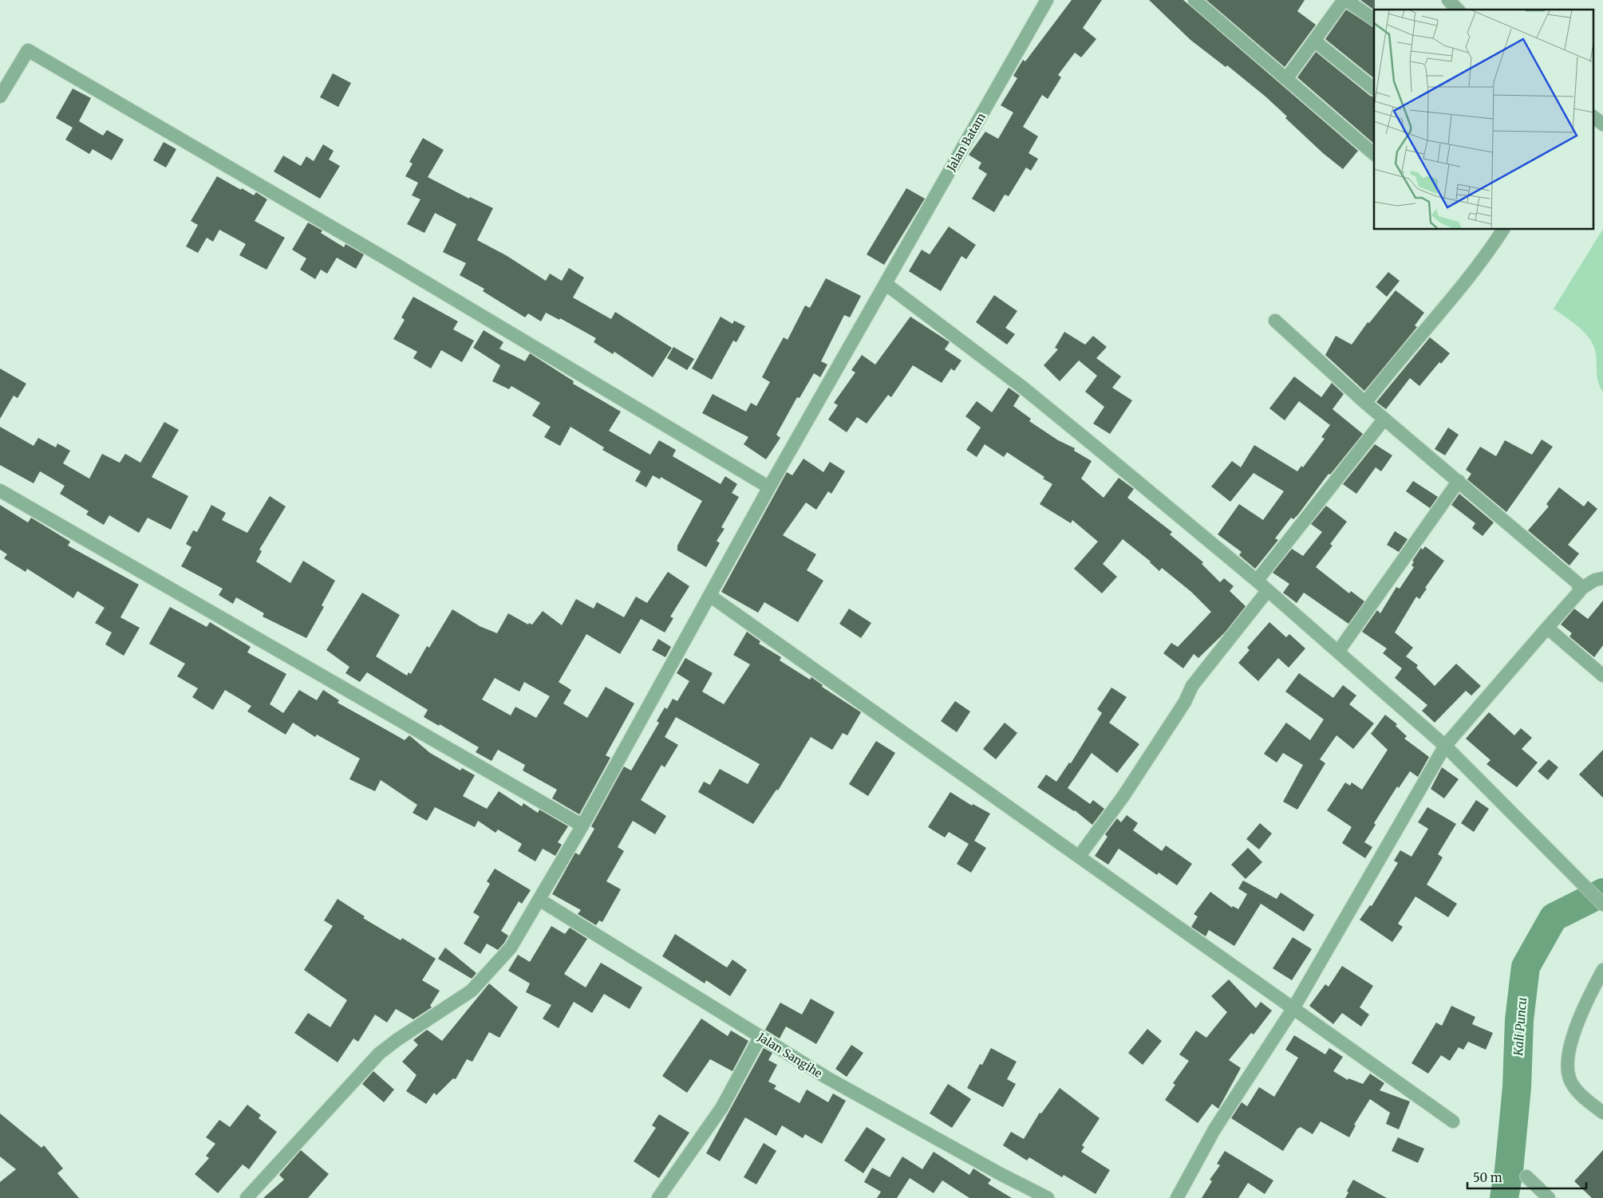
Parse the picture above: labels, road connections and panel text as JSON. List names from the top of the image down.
{
  "streets": {
    "street": ["Jalan Batam", "Jalan Sangihe"]
  },
  "crossings": [
    ["Jalan Batam", "Jalan Sangihe"]
  ],
  "water": ["Kali Puncu"],
  "scale_bar": "50 m"
}
